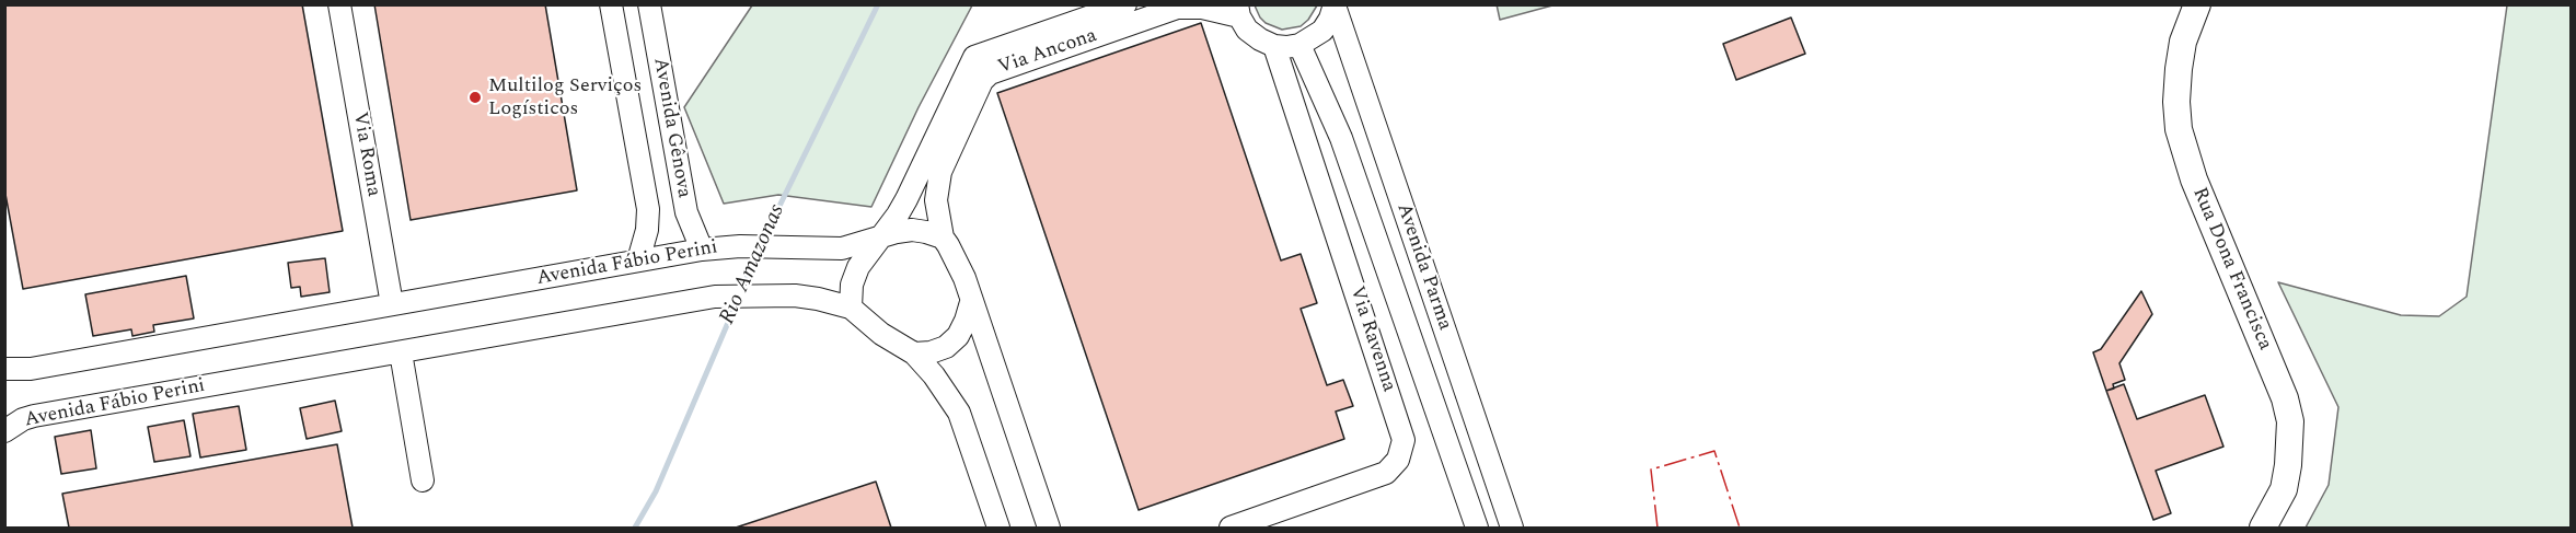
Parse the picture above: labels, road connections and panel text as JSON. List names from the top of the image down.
{
  "streets": {
    "main road": ["Rua Dona Francisca"],
    "street": [
      "Via Ancona",
      "Avenida Gênova",
      "Via Roma",
      "Avenida Fábio Perini",
      "Avenida Parma",
      "Via Ravenna"
    ]
  },
  "crossings": [
    ["Via Ancona", "Avenida Fábio Perini"],
    ["Avenida Gênova", "Avenida Fábio Perini"],
    ["Via Roma", "Avenida Fábio Perini"]
  ],
  "water": ["Rio Amazonas"],
  "places": ["Multilog Serviços Logísticos"]
}
